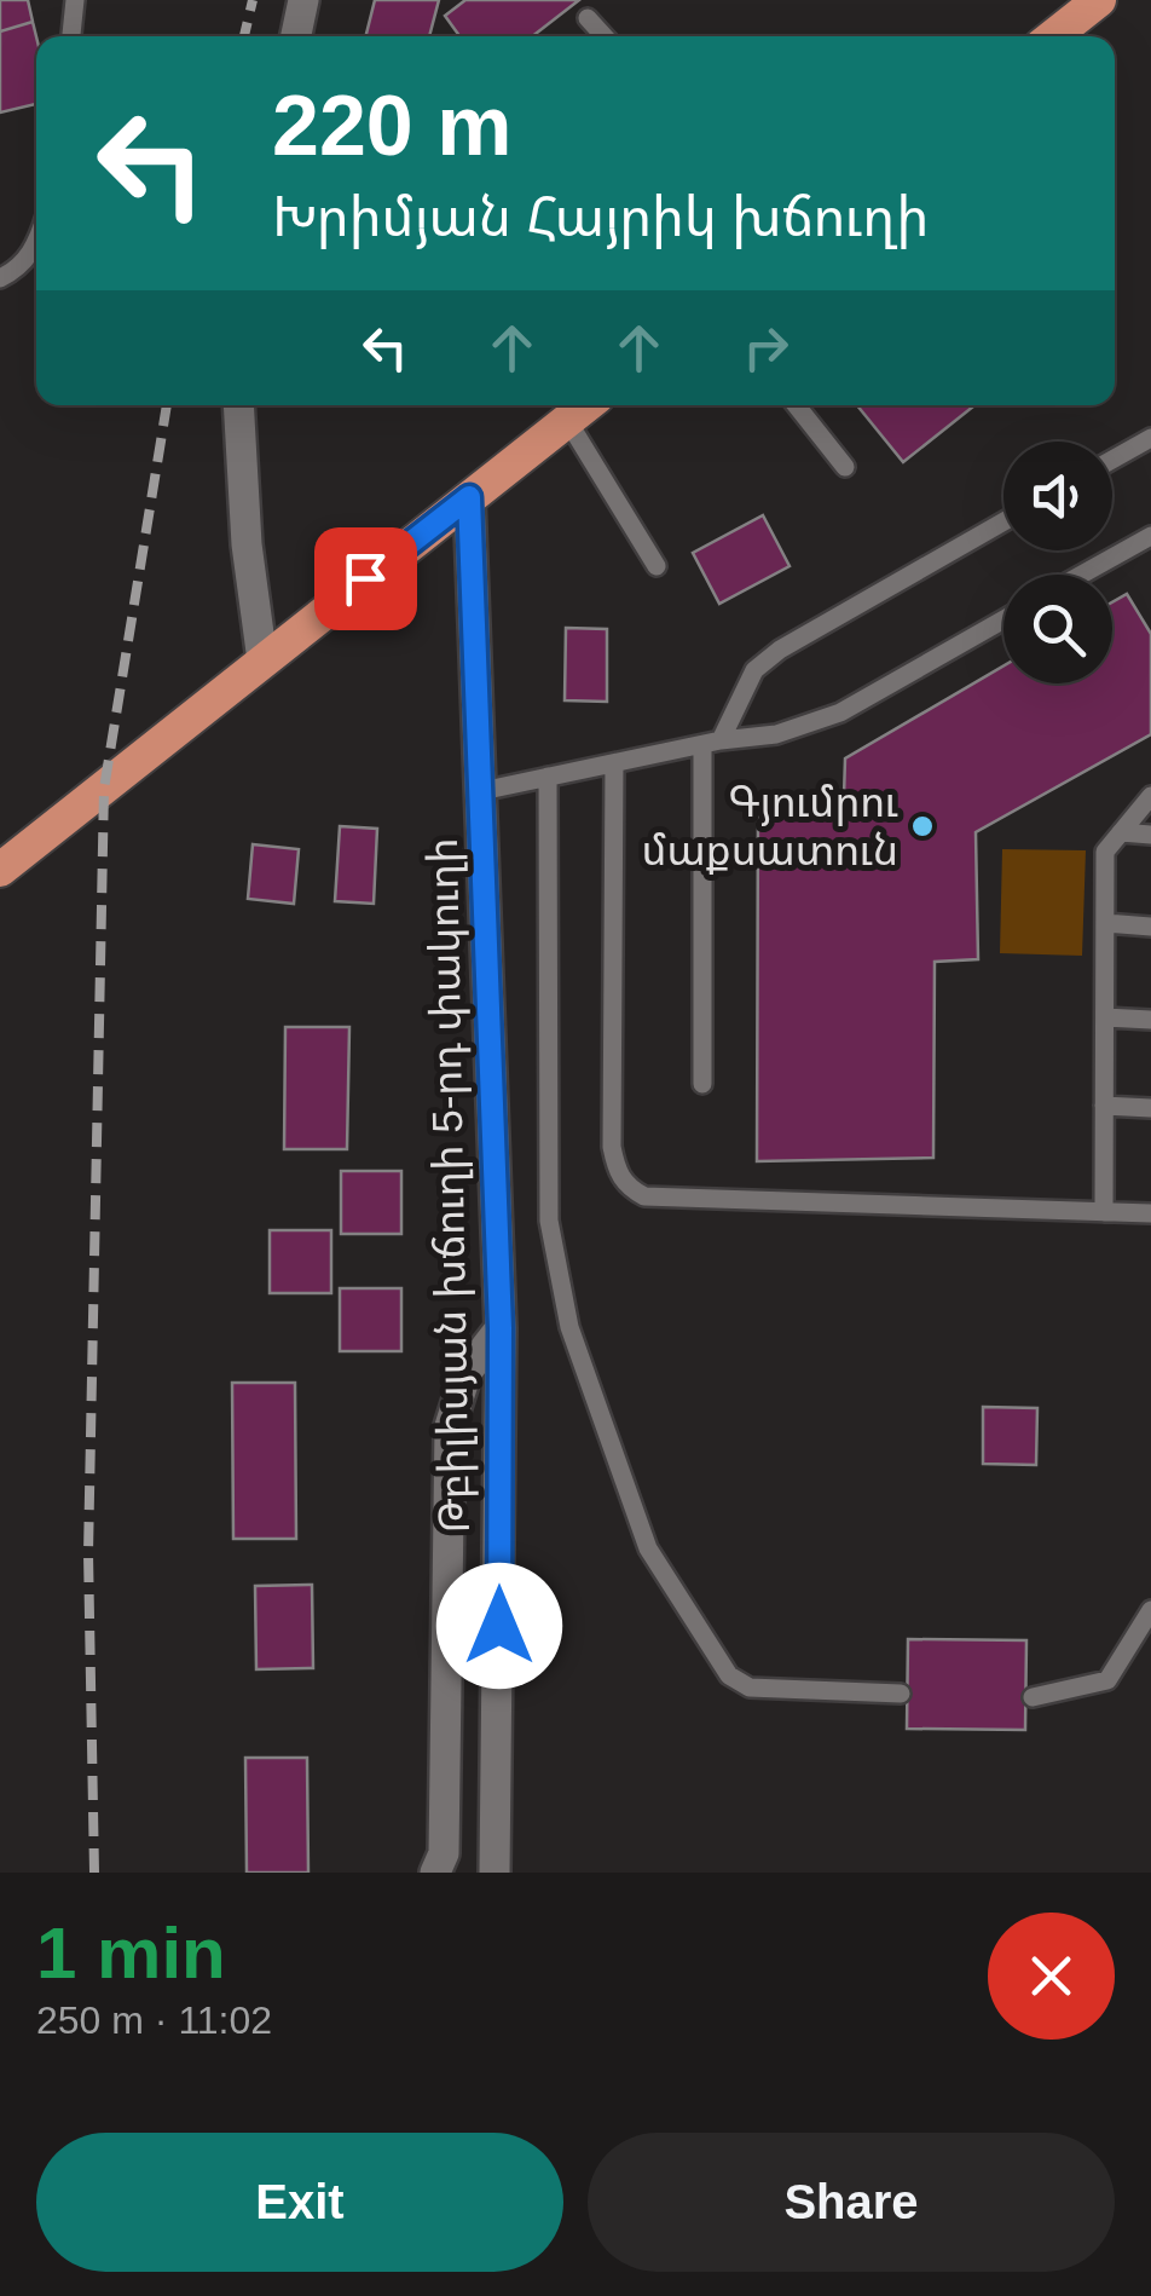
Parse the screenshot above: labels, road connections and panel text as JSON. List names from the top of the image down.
{
  "streets": {
    "street": ["Թբիլիսյան խճուղի 5-րդ փակուղի"]
  },
  "places": ["Գյումրու մաքսատուն"],
  "page": {
    "turn": ["220 m", "Խրիմյան Հայրիկ խճուղի"],
    "heading": ["1 min", "250 m · 11:02"],
    "buttons": ["Exit", "Share"]
  }
}
